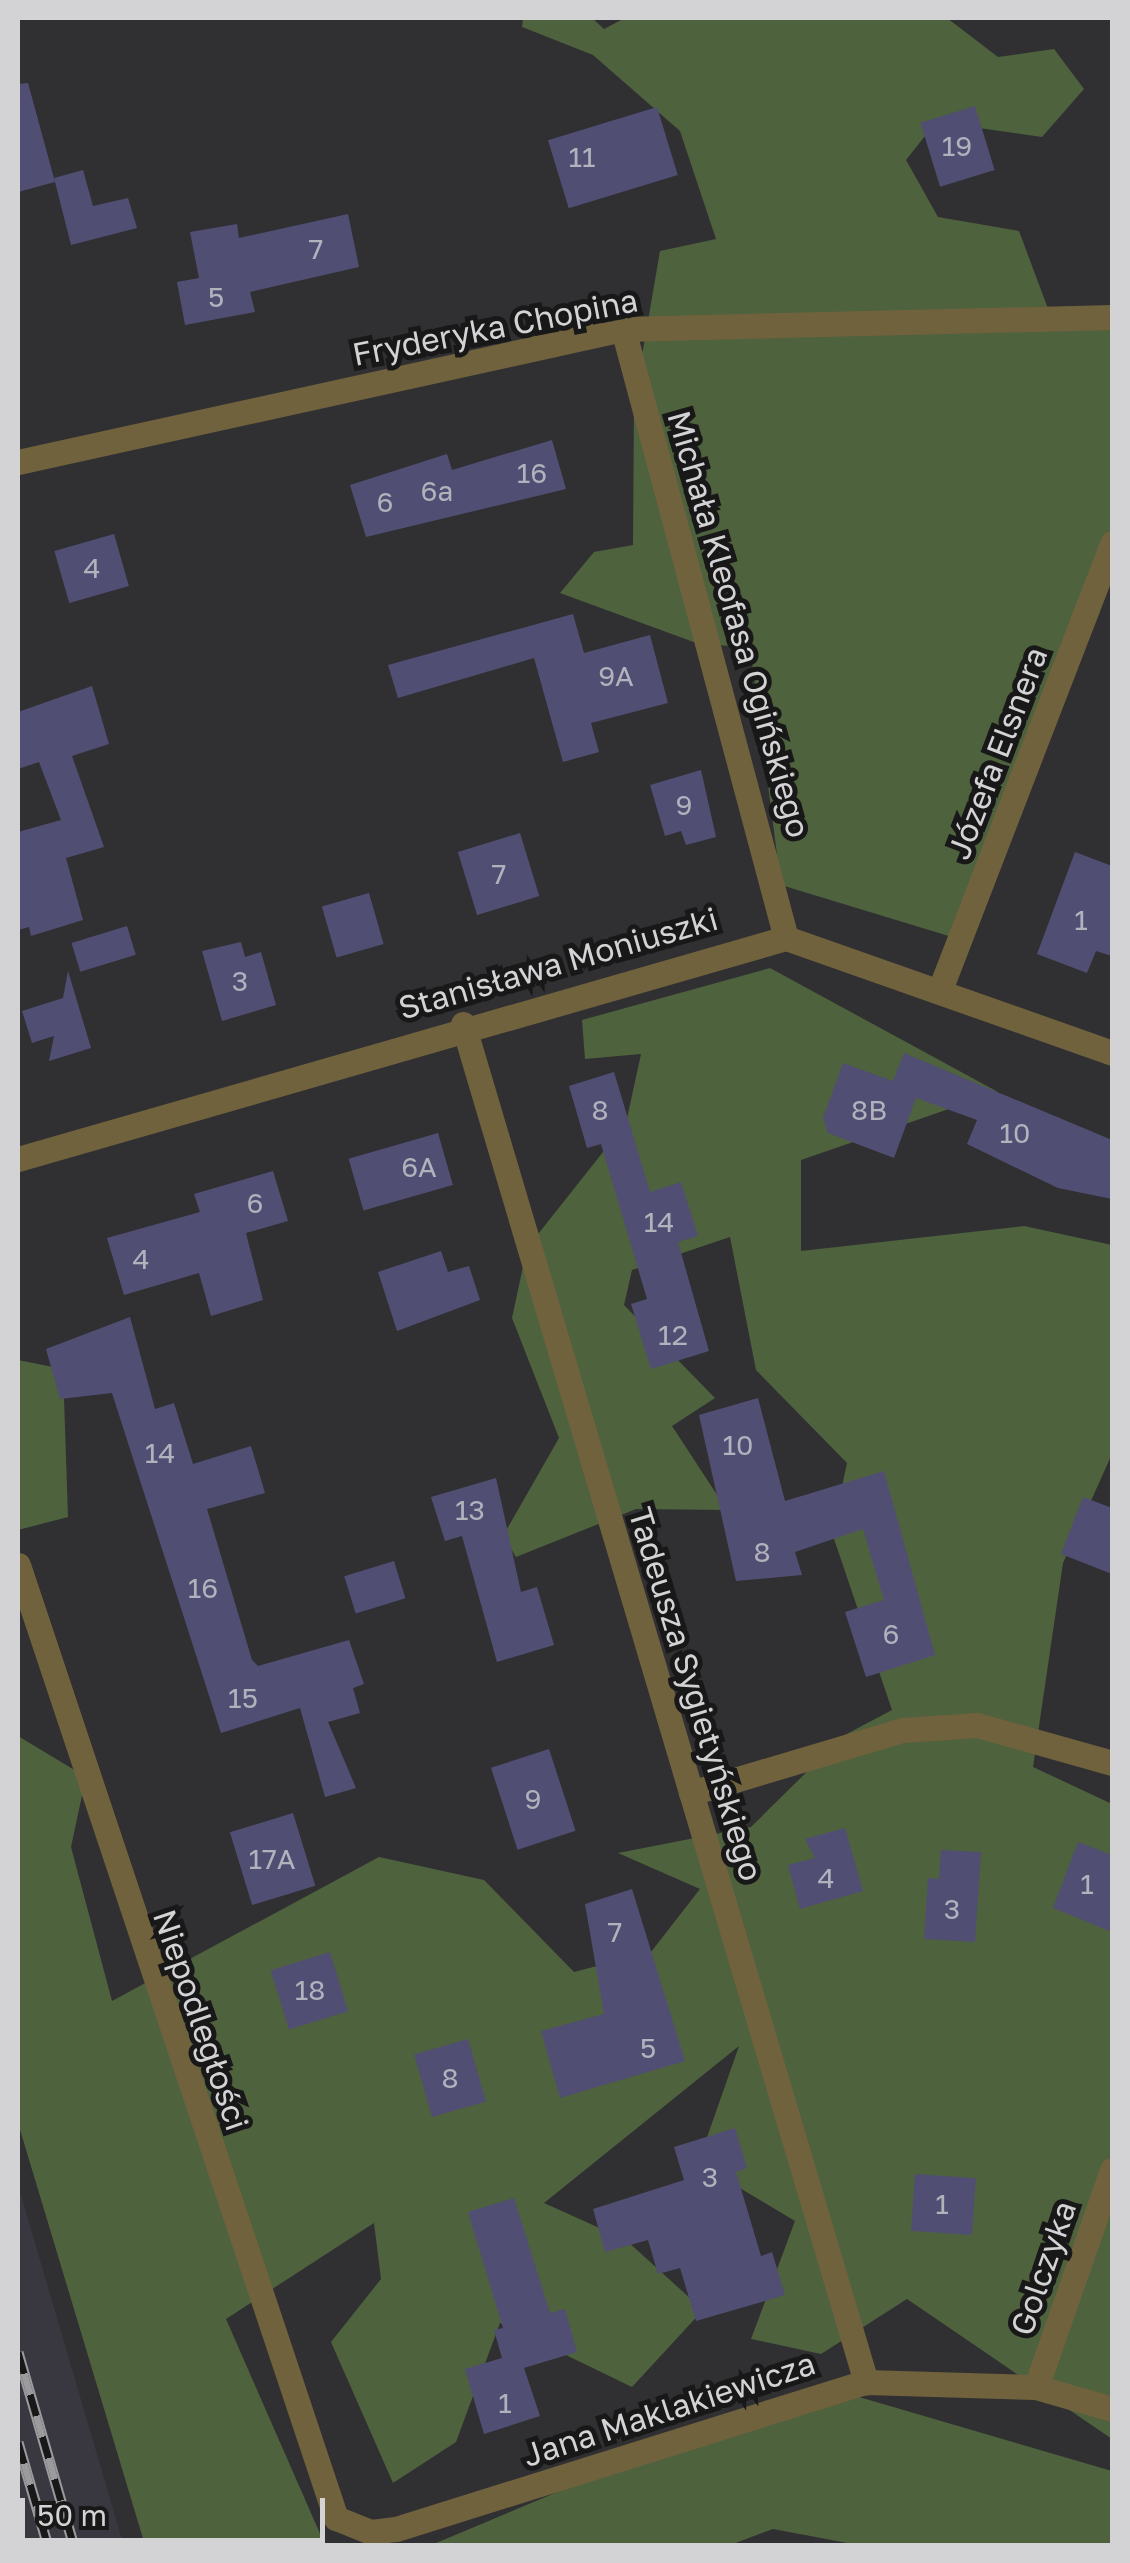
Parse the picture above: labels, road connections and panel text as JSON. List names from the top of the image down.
{
  "streets": {
    "street": [
      "Fryderyka Chopina",
      "Michała Kleofasa Ogińskiego",
      "Józefa Elsnera",
      "Stanisława Moniuszki",
      "Tadeusza Sygietyńskiego",
      "Niepodległości",
      "Golczyka",
      "Jana Maklakiewicza"
    ]
  },
  "crossings": [
    ["Fryderyka Chopina", "Michała Kleofasa Ogińskiego"],
    ["Michała Kleofasa Ogińskiego", "Stanisława Moniuszki"],
    ["Stanisława Moniuszki", "Tadeusza Sygietyńskiego"],
    ["Tadeusza Sygietyńskiego", "Jana Maklakiewicza"],
    ["Niepodległości", "Jana Maklakiewicza"],
    ["Golczyka", "Jana Maklakiewicza"]
  ],
  "house_numbers": [
    "19",
    "11",
    "7",
    "5",
    "16",
    "6a",
    "6",
    "4",
    "9A",
    "9",
    "7",
    "1",
    "3",
    "8",
    "8B",
    "10",
    "6A",
    "6",
    "14",
    "4",
    "12",
    "10",
    "14",
    "13",
    "8",
    "16",
    "6",
    "15",
    "9",
    "17A",
    "4",
    "1",
    "3",
    "7",
    "18",
    "5",
    "8",
    "3",
    "1",
    "1"
  ],
  "scale_bar": "50 m"
}
